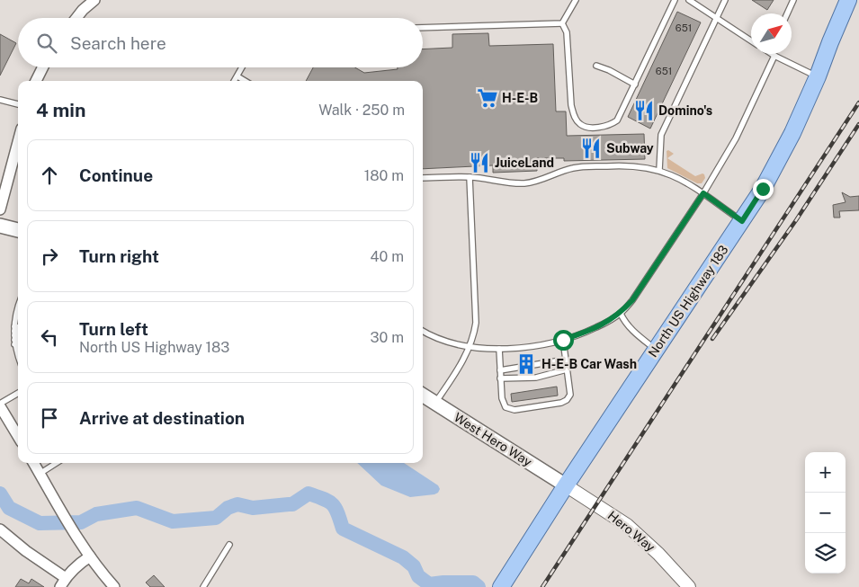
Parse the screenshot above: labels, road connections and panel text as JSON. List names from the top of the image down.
{
  "streets": {
    "main road": ["North US Highway 183", "West Hero Way"],
    "street": ["Hero Way"]
  },
  "crossings": [
    ["North US Highway 183", "West Hero Way"],
    ["North US Highway 183", "Hero Way"],
    ["West Hero Way", "Hero Way"]
  ],
  "places": {
    "supermarket": ["H-E-B"],
    "restaurant": ["Domino's", "Subway", "JuiceLand"],
    "building": ["H-E-B Car Wash"]
  },
  "house_numbers": ["651", "651"],
  "north": "top right",
  "page": {
    "search": "Search here",
    "heading": ["4 min", "Walk · 250 m"],
    "list": [
      ["Continue", "180 m"],
      ["Turn right", "40 m"],
      ["Turn left", "North US Highway 183", "30 m"],
      "Arrive at destination"
    ],
    "map_buttons": ["+", "−"]
  }
}
